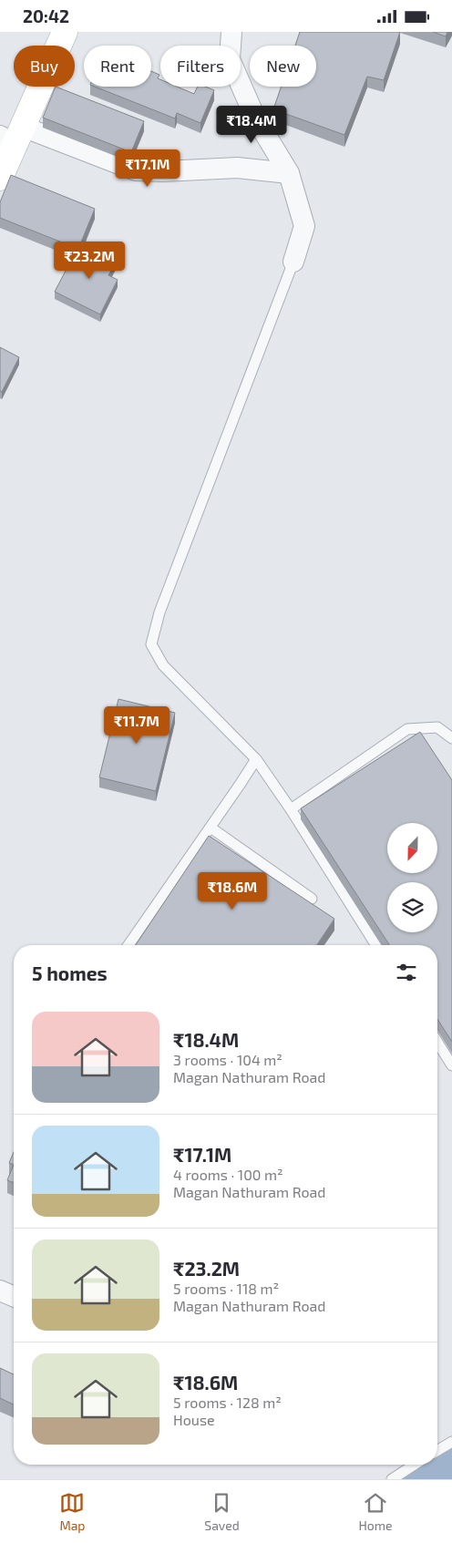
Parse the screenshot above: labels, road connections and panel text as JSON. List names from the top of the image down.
{
  "north": "bottom",
  "page": {
    "status": "20:42",
    "chip": [
      "Buy",
      "Rent",
      "Filters",
      "New"
    ],
    "price": [
      "₹18.4M",
      "₹17.1M",
      "₹23.2M",
      "₹11.7M",
      "₹18.6M"
    ],
    "heading": "5 homes",
    "list": [
      {
        "name": "₹18.4M",
        "note": "3 rooms · 104 m² · Magan Nathuram Road"
      },
      {
        "name": "₹17.1M",
        "note": "4 rooms · 100 m² · Magan Nathuram Road"
      },
      {
        "name": "₹23.2M",
        "note": "5 rooms · 118 m² · Magan Nathuram Road"
      },
      {
        "name": "₹18.6M",
        "note": "5 rooms · 128 m² · House"
      }
    ],
    "tabs": ["Map", "Saved", "Home"]
  }
}
